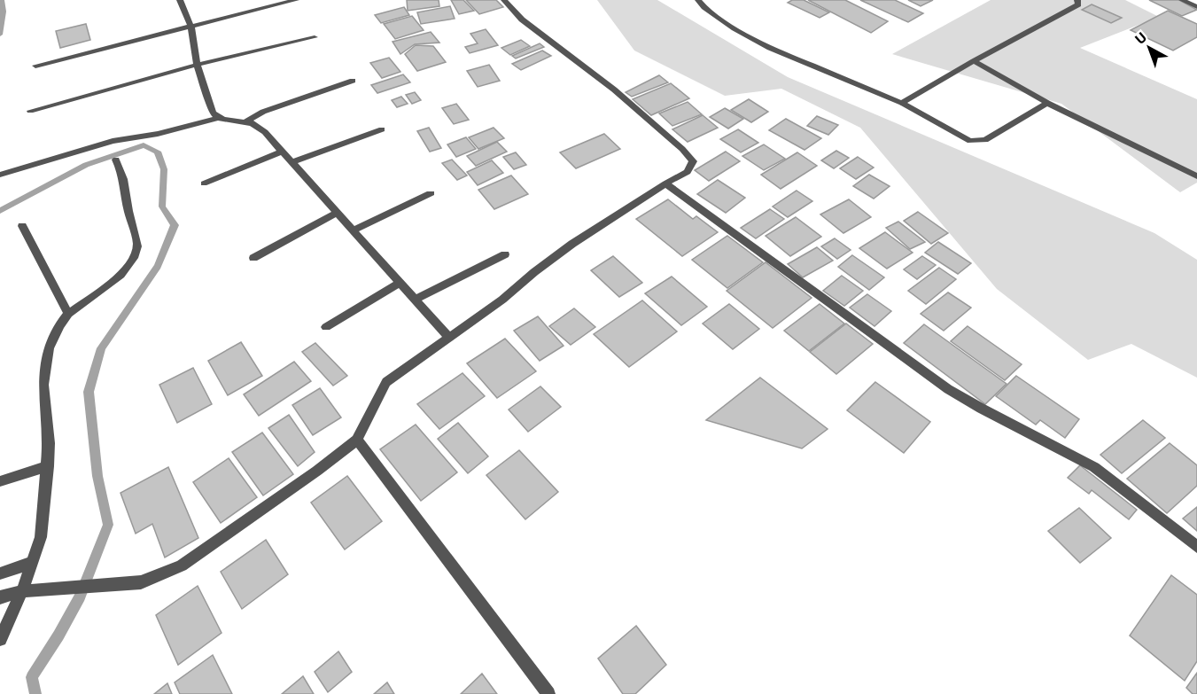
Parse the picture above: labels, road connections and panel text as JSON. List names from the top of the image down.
{
  "north": "top left"
}
